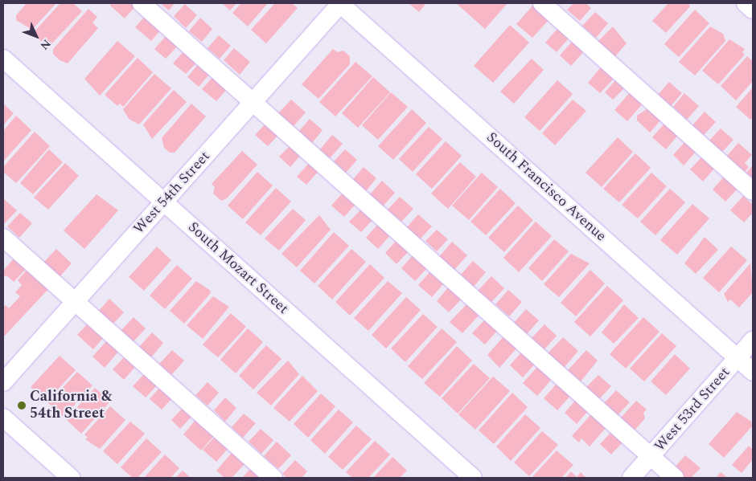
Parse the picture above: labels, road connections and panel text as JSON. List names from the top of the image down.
{
  "streets": {
    "street": [
      "South Francisco Avenue",
      "West 54th Street",
      "South Mozart Street",
      "West 53rd Street"
    ]
  },
  "crossings": [
    ["South Francisco Avenue", "West 54th Street"],
    ["South Francisco Avenue", "West 53rd Street"],
    ["West 54th Street", "South Mozart Street"]
  ],
  "places": ["California & 54th Street"],
  "north": "bottom right"
}
